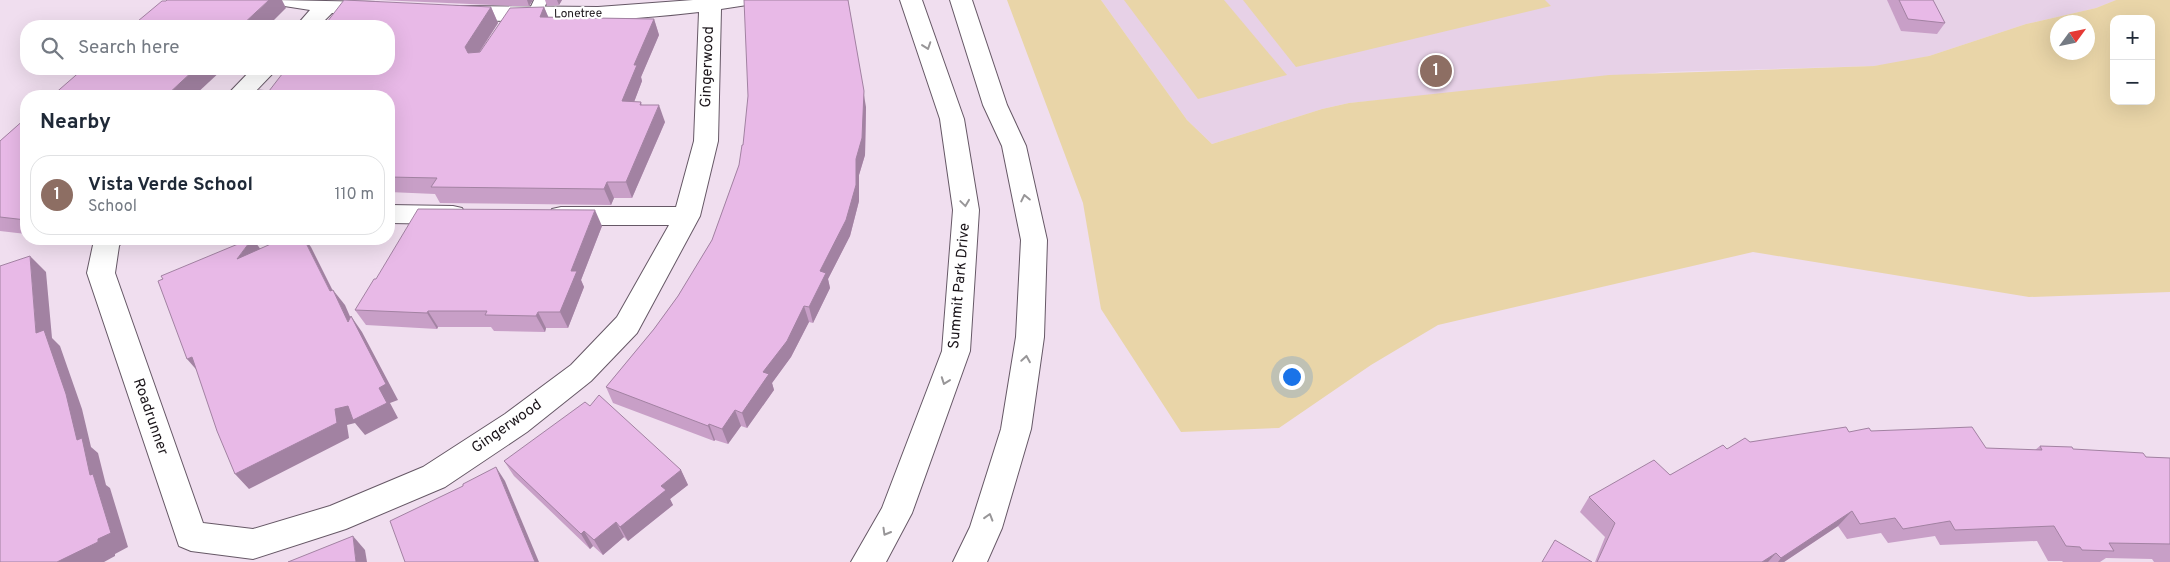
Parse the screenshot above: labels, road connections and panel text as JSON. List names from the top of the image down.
{
  "streets": {
    "street": [
      "Lonetree",
      "Gingerwood",
      "Summit Park Drive",
      "Roadrunner"
    ]
  },
  "crossings": [
    ["Lonetree", "Gingerwood"],
    ["Gingerwood", "Roadrunner"]
  ],
  "north": "top right",
  "page": {
    "map_buttons": ["+", "−"],
    "search": "Search here",
    "pins": "1",
    "heading": "Nearby",
    "list": [
      {
        "mark": "1",
        "name": "Vista Verde School",
        "note": "School",
        "value": "110 m"
      }
    ]
  }
}
